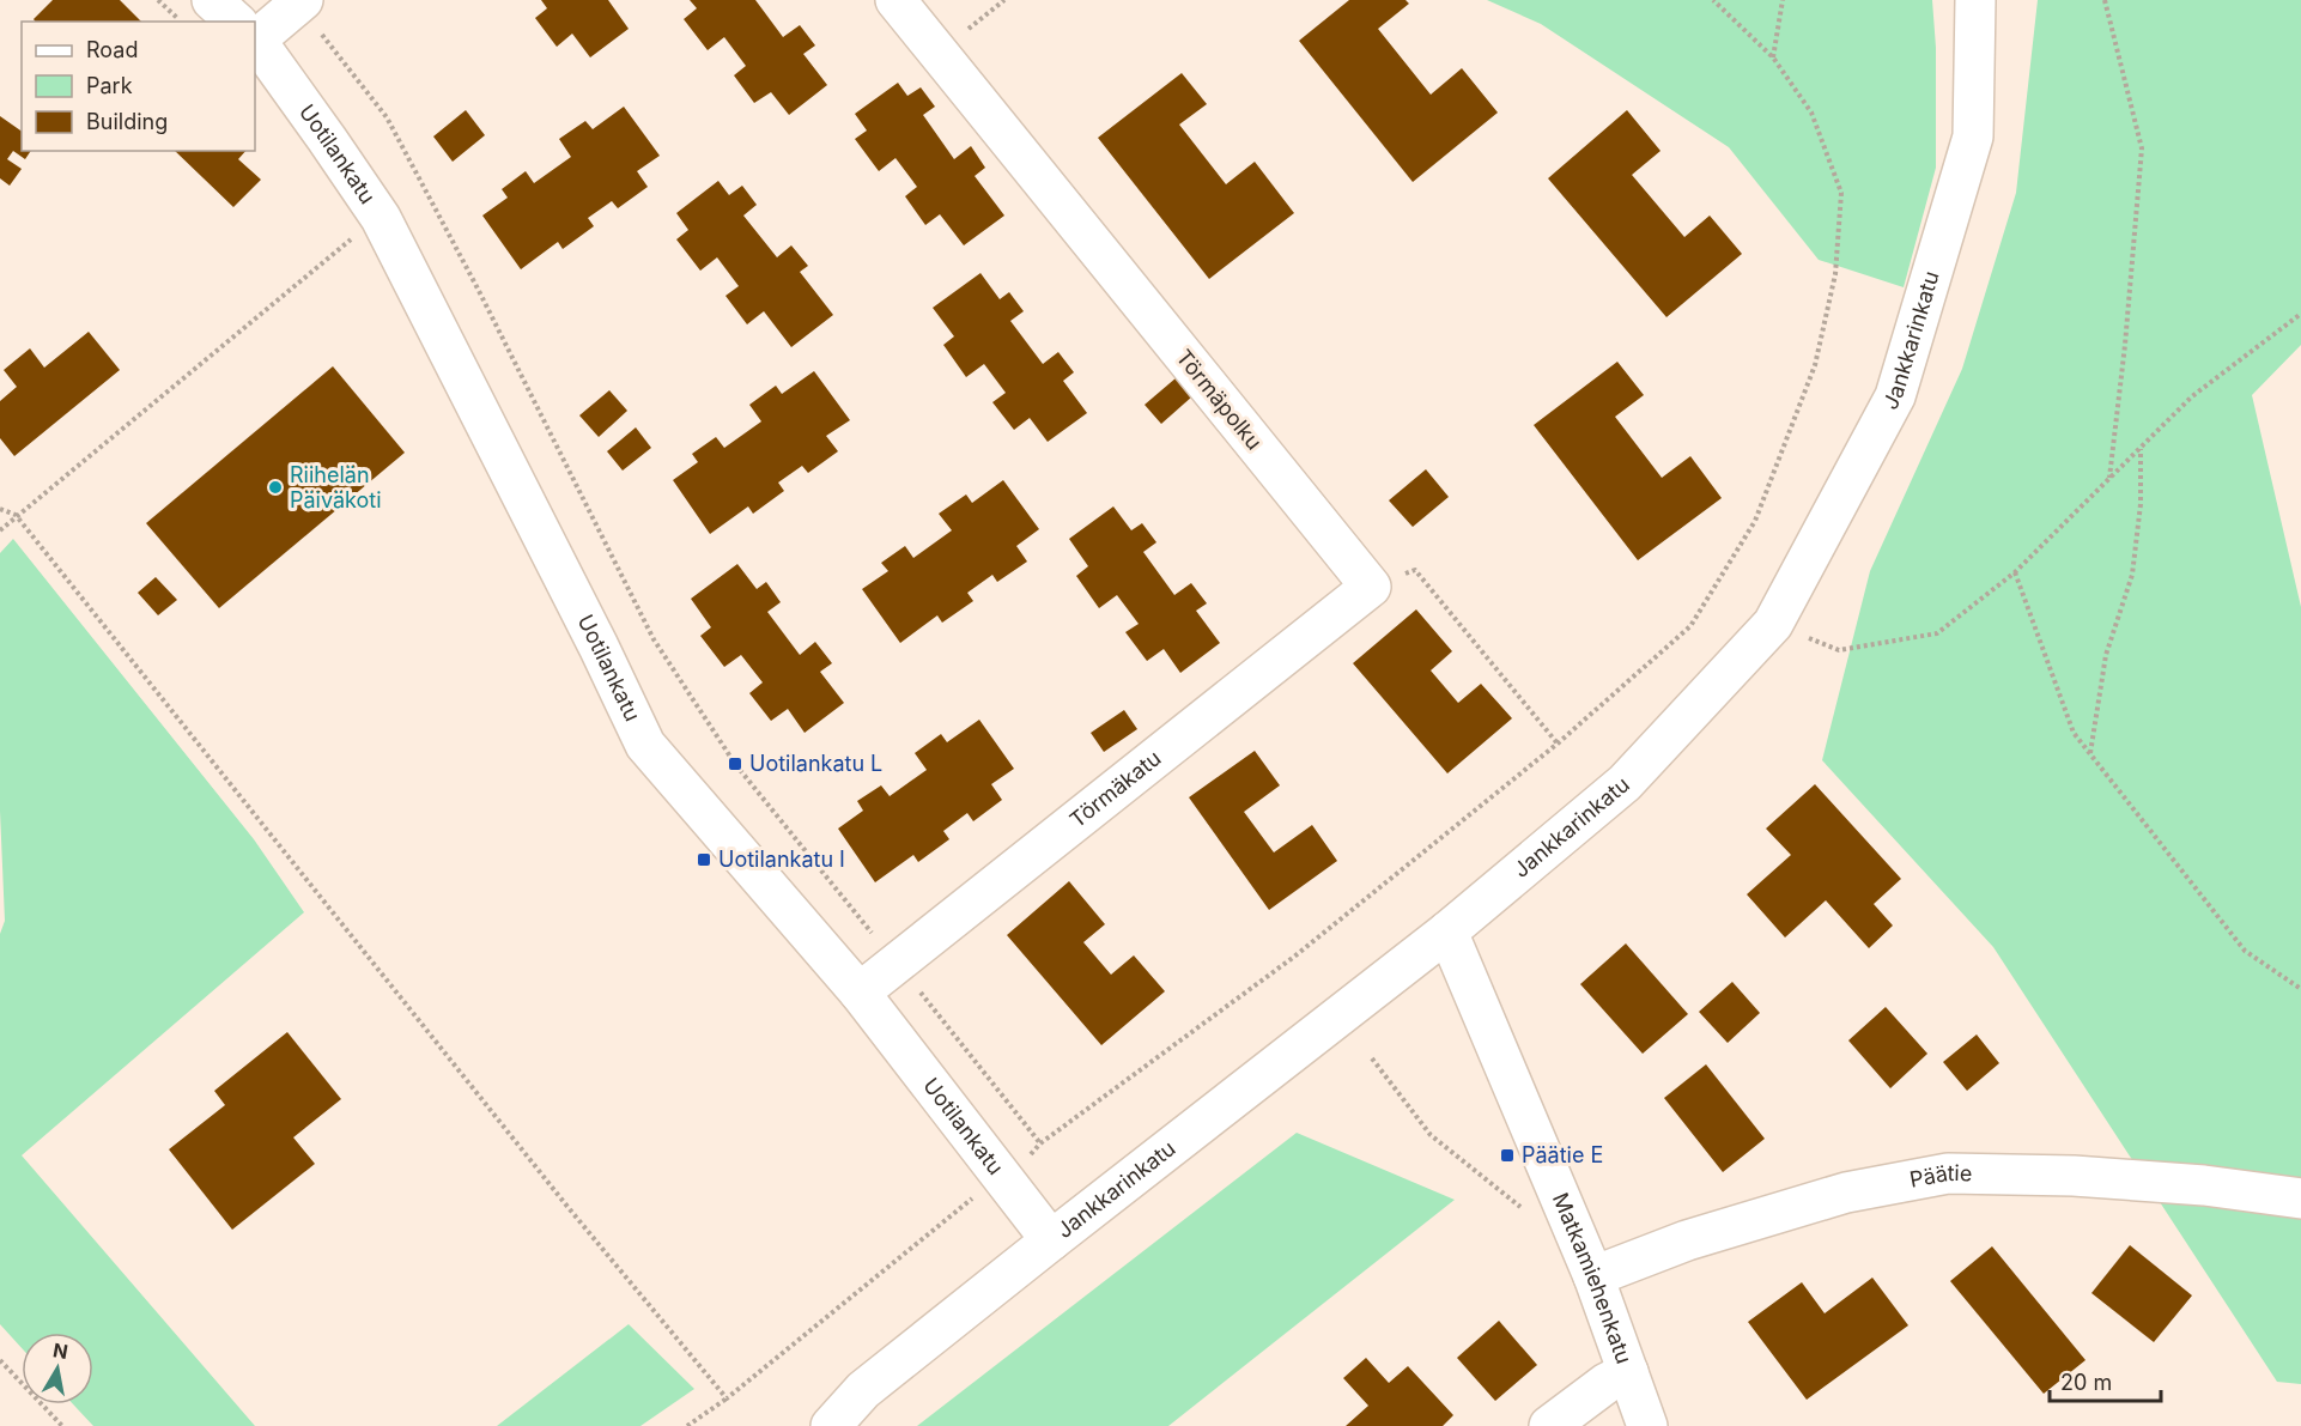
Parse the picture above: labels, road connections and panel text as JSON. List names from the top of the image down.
{
  "streets": {
    "street": [
      "Uotilankatu",
      "Jankkarinkatu",
      "Törmäpolku",
      "Törmäkatu",
      "Päätie",
      "Matkamiehenkatu"
    ]
  },
  "crossings": [
    ["Uotilankatu", "Jankkarinkatu"],
    ["Uotilankatu", "Törmäkatu"],
    ["Jankkarinkatu", "Matkamiehenkatu"],
    ["Törmäpolku", "Törmäkatu"],
    ["Päätie", "Matkamiehenkatu"]
  ],
  "places": {
    "other": ["Riihelän Päiväkoti"],
    "transit": ["Uotilankatu L", "Uotilankatu I", "Päätie E"]
  },
  "legend": ["Road", "Park", "Building"],
  "scale_bar": "20 m",
  "north": "top"
}
